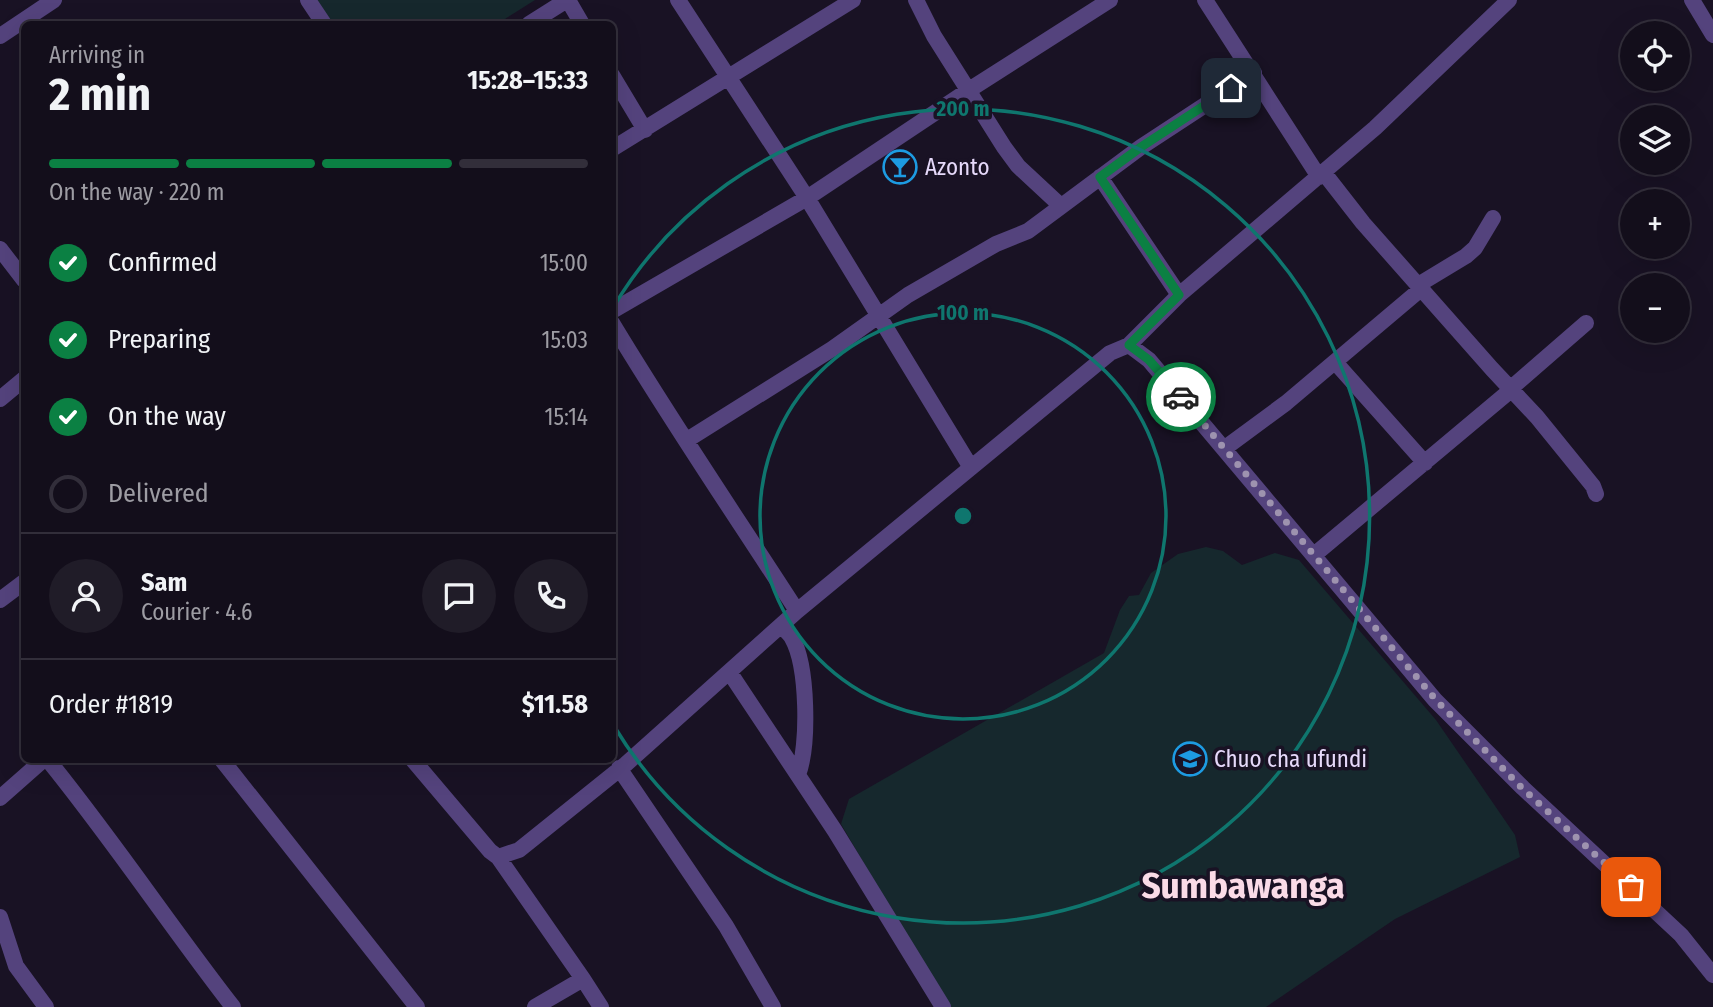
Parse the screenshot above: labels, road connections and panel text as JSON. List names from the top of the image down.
{
  "districts": ["Sumbawanga"],
  "places": {
    "bar": ["Azonto"],
    "school or university": ["Chuo cha ufundi"]
  },
  "page": {
    "map_buttons": ["+", "−"],
    "heading": ["2 min", "Arriving in", "15:28–15:33"],
    "panel": [
      "Sam",
      "Courier · 4.6",
      "Order #1819",
      "$11.58"
    ],
    "bar": "On the way · 220 m",
    "list": [
      ["Confirmed", "15:00"],
      ["Preparing", "15:03"],
      ["On the way", "15:14"],
      "Delivered"
    ]
  },
  "rings": ["200 m", "100 m"]
}
